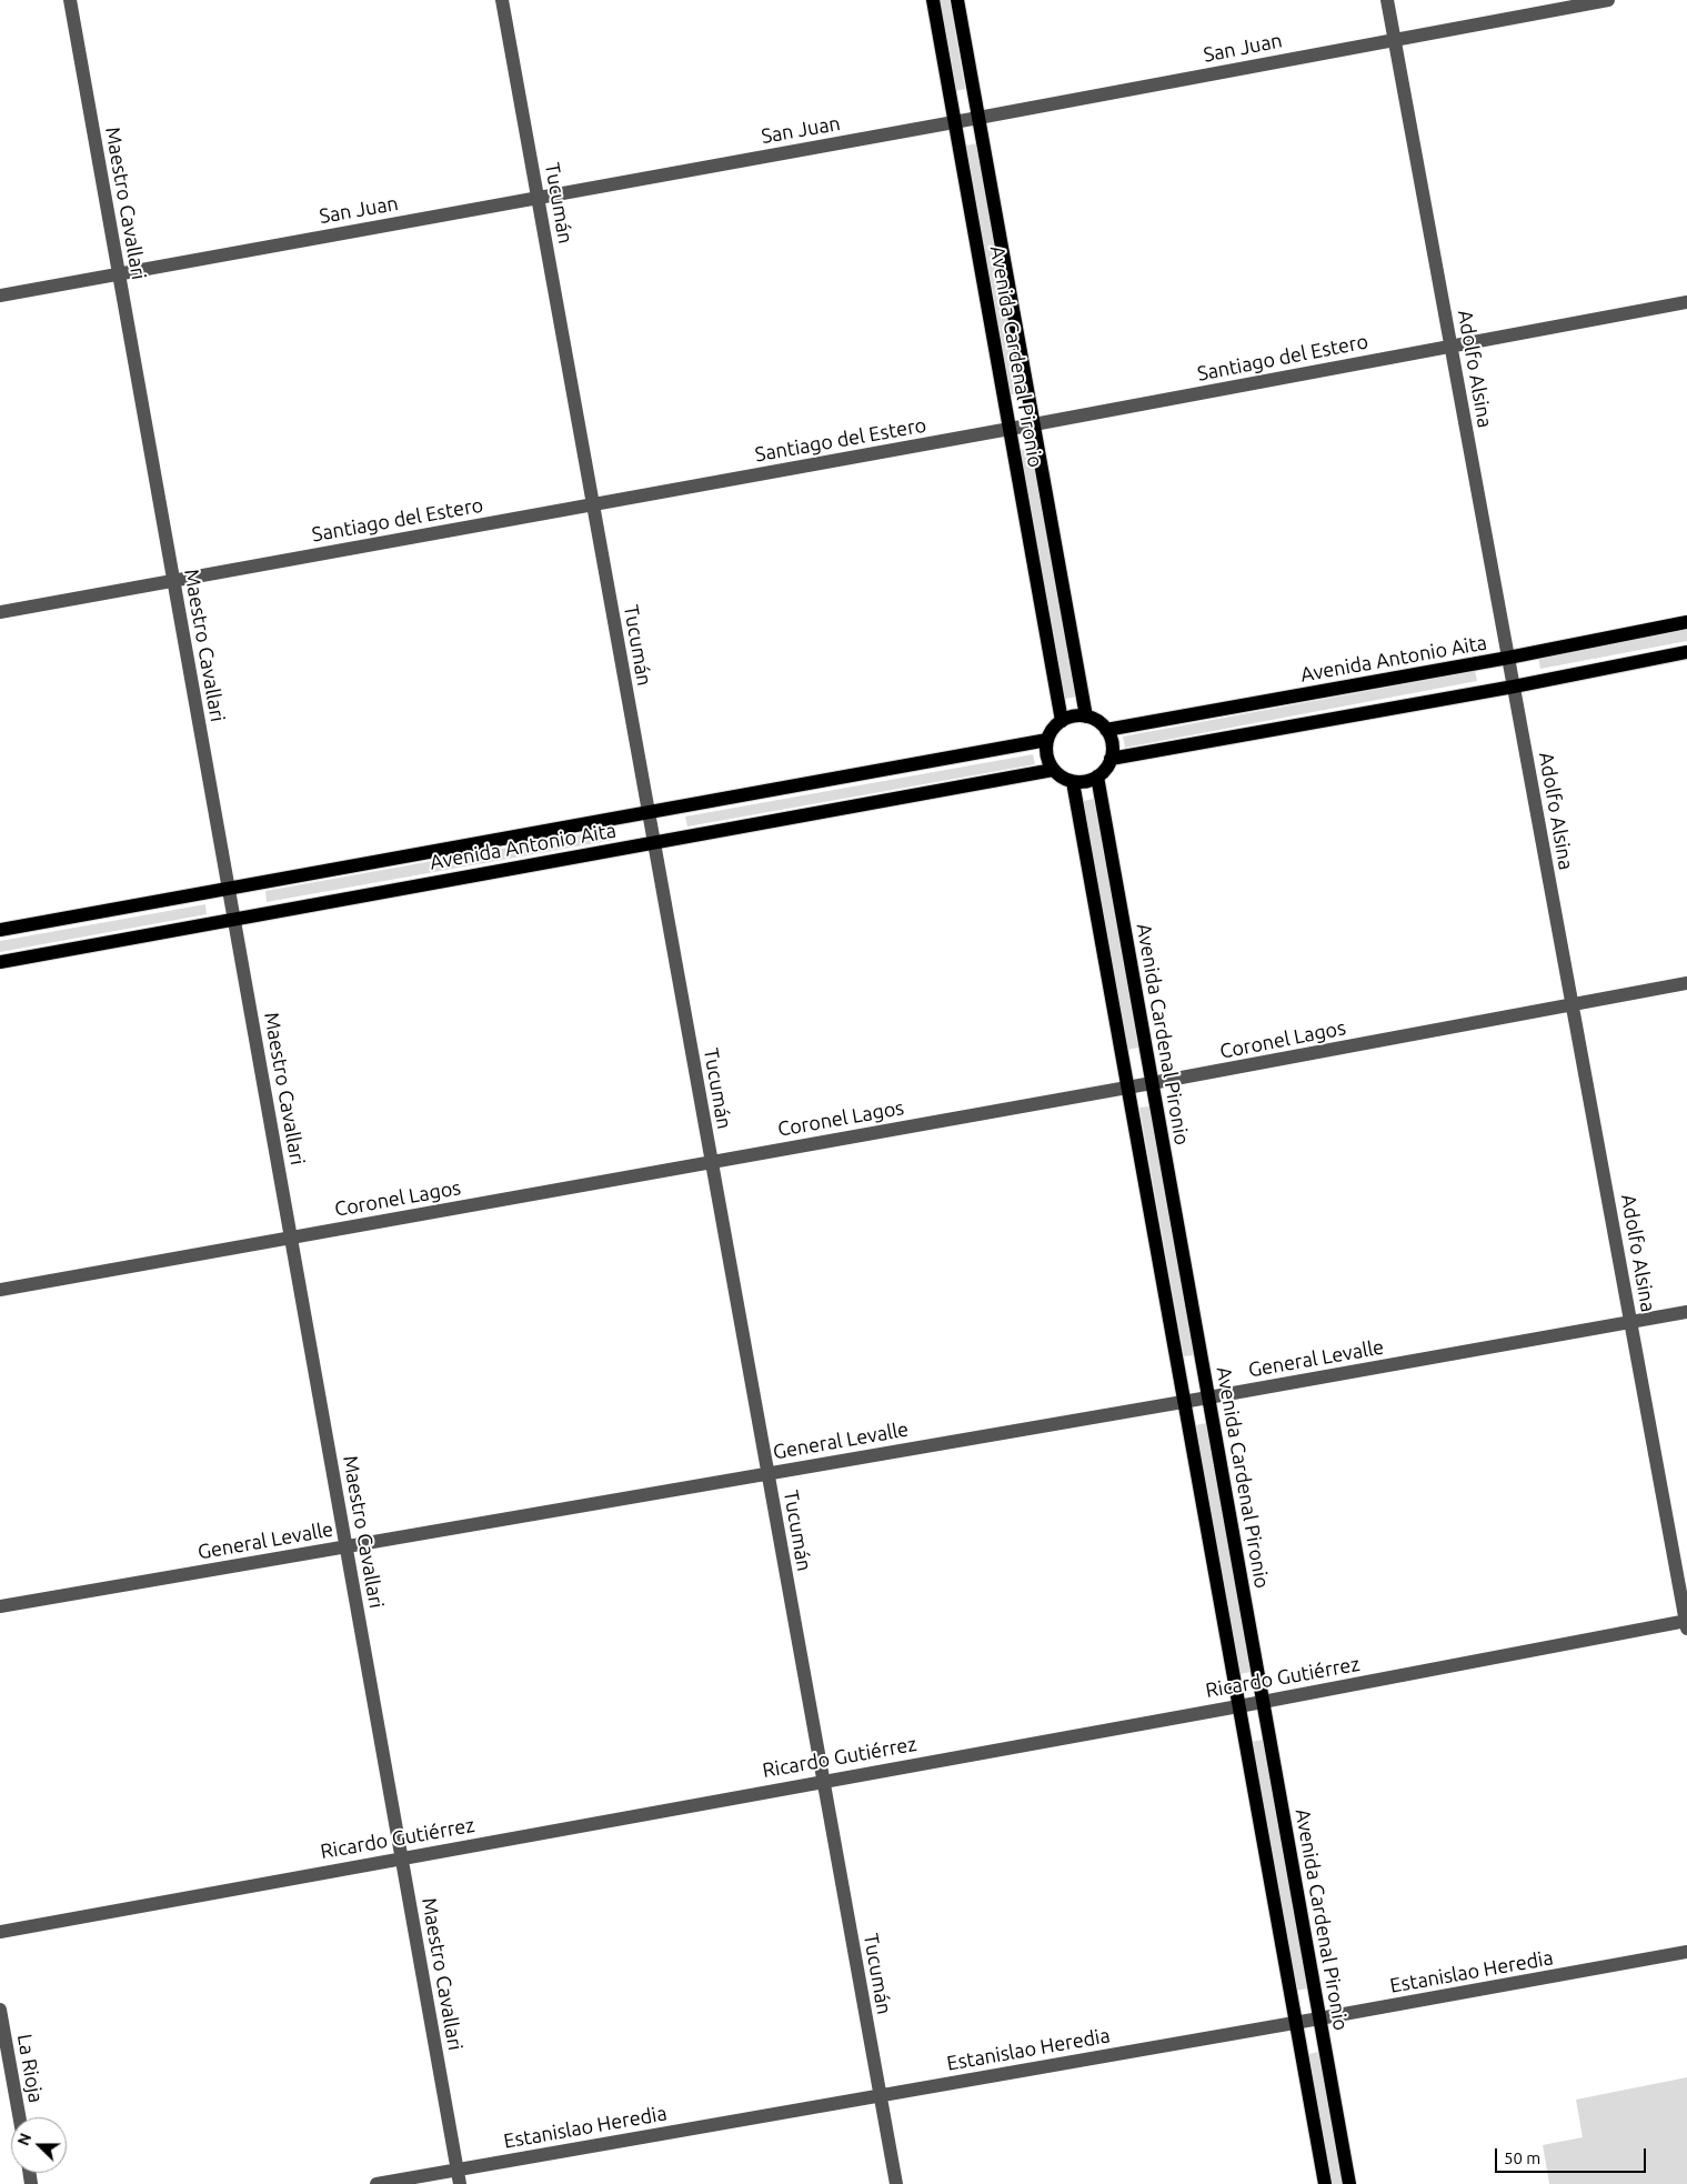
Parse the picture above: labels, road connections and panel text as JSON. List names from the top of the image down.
{
  "streets": {
    "main road": ["Avenida Cardenal Pironio", "Avenida Antonio Aita"],
    "street": [
      "San Juan",
      "Maestro Cavallari",
      "Tucumán",
      "Santiago del Estero",
      "Adolfo Alsina",
      "Coronel Lagos",
      "General Levalle",
      "Ricardo Gutiérrez",
      "Estanislao Heredia",
      "La Rioja"
    ]
  },
  "crossings": [
    ["San Juan", "Maestro Cavallari"],
    ["San Juan", "Tucumán"],
    ["San Juan", "Avenida Cardenal Pironio"],
    ["San Juan", "Adolfo Alsina"],
    ["Maestro Cavallari", "Santiago del Estero"],
    ["Maestro Cavallari", "Avenida Antonio Aita"],
    ["Maestro Cavallari", "Coronel Lagos"],
    ["Maestro Cavallari", "General Levalle"],
    ["Maestro Cavallari", "Ricardo Gutiérrez"],
    ["Maestro Cavallari", "Estanislao Heredia"],
    ["Tucumán", "Santiago del Estero"],
    ["Tucumán", "Avenida Antonio Aita"],
    ["Tucumán", "Coronel Lagos"],
    ["Tucumán", "General Levalle"],
    ["Tucumán", "Ricardo Gutiérrez"],
    ["Tucumán", "Estanislao Heredia"],
    ["Avenida Cardenal Pironio", "Santiago del Estero"],
    ["Avenida Cardenal Pironio", "Avenida Antonio Aita"],
    ["Avenida Cardenal Pironio", "Coronel Lagos"],
    ["Avenida Cardenal Pironio", "General Levalle"],
    ["Avenida Cardenal Pironio", "Ricardo Gutiérrez"],
    ["Avenida Cardenal Pironio", "Estanislao Heredia"],
    ["Santiago del Estero", "Adolfo Alsina"],
    ["Adolfo Alsina", "Avenida Antonio Aita"],
    ["Adolfo Alsina", "Coronel Lagos"],
    ["Adolfo Alsina", "General Levalle"],
    ["Adolfo Alsina", "Ricardo Gutiérrez"]
  ],
  "scale_bar": "50 m",
  "north": "left"
}
